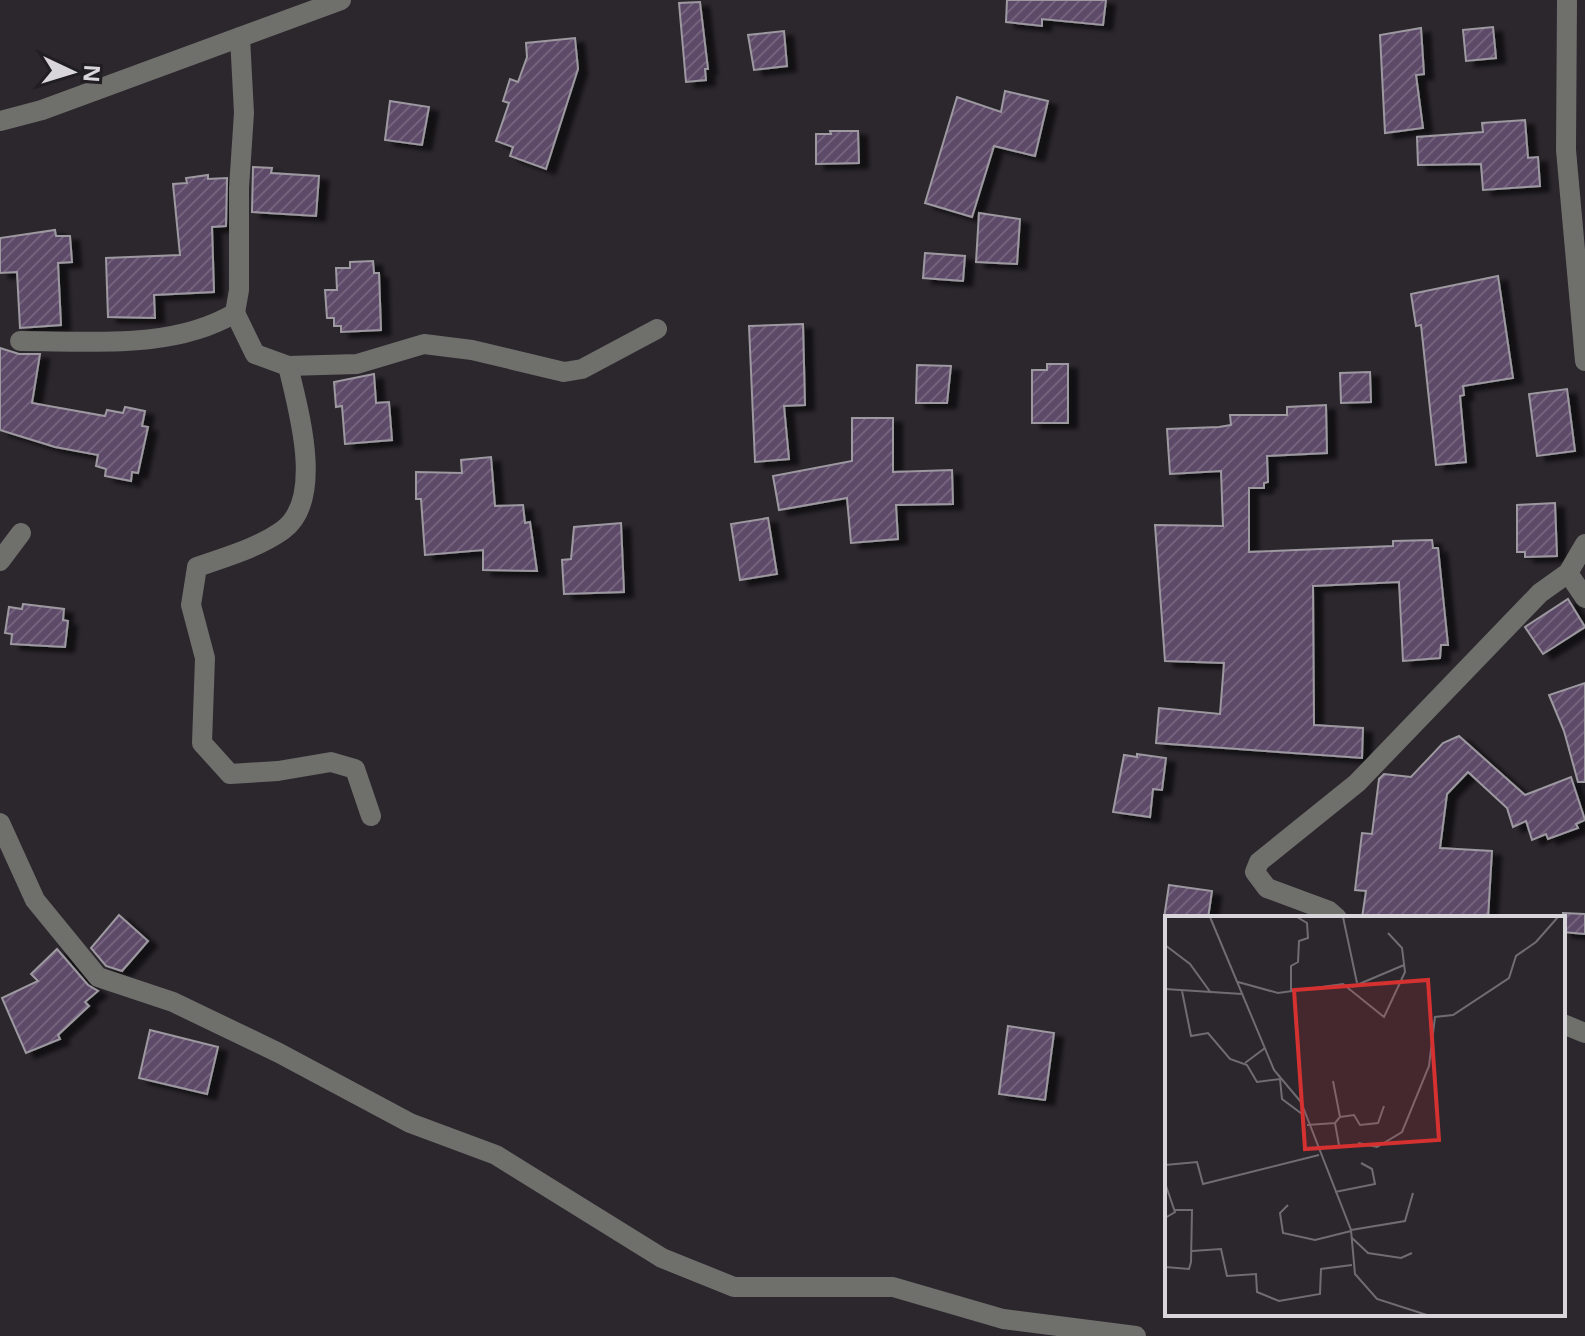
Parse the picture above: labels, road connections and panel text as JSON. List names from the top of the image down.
{
  "north": "right"
}
